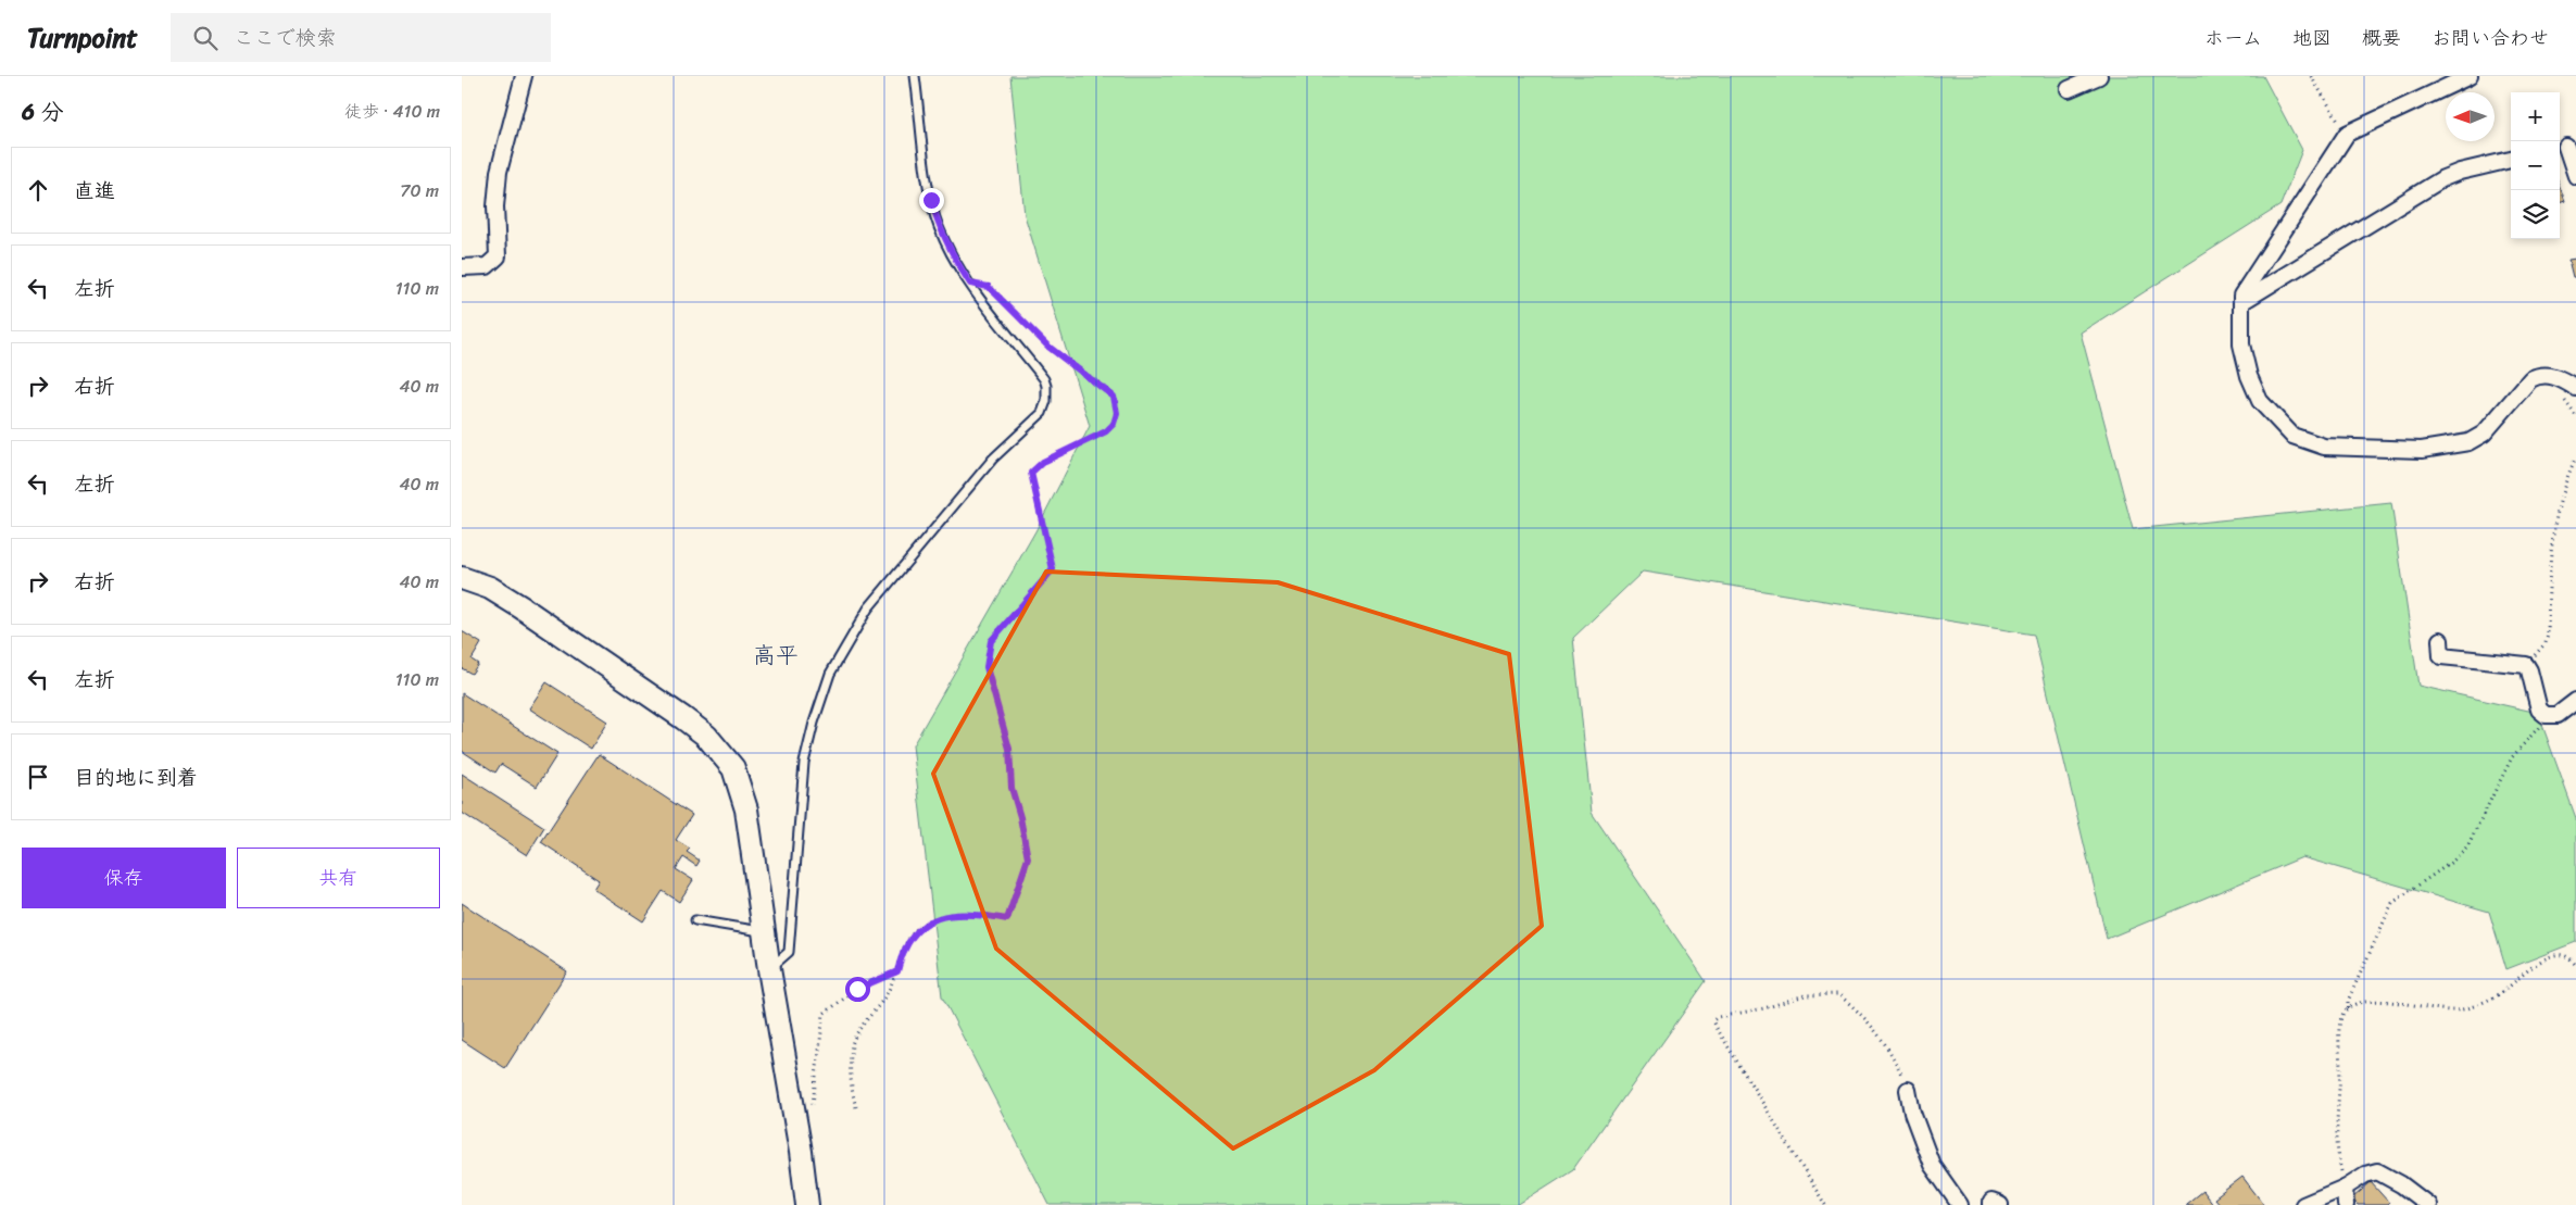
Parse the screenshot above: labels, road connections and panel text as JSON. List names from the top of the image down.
{
  "districts": ["高平"],
  "north": "left",
  "page": {
    "header": "Turnpoint",
    "search": "ここで検索",
    "nav": [
      "ホーム",
      "地図",
      "概要",
      "お問い合わせ"
    ],
    "heading": ["6 分", "徒歩 · 410 m"],
    "map_buttons": ["+", "−"],
    "list": [
      ["直進", "70 m"],
      ["左折", "110 m"],
      ["右折", "40 m"],
      ["左折", "40 m"],
      ["右折", "40 m"],
      ["左折", "110 m"],
      "目的地に到着"
    ],
    "buttons": ["保存", "共有"]
  }
}
